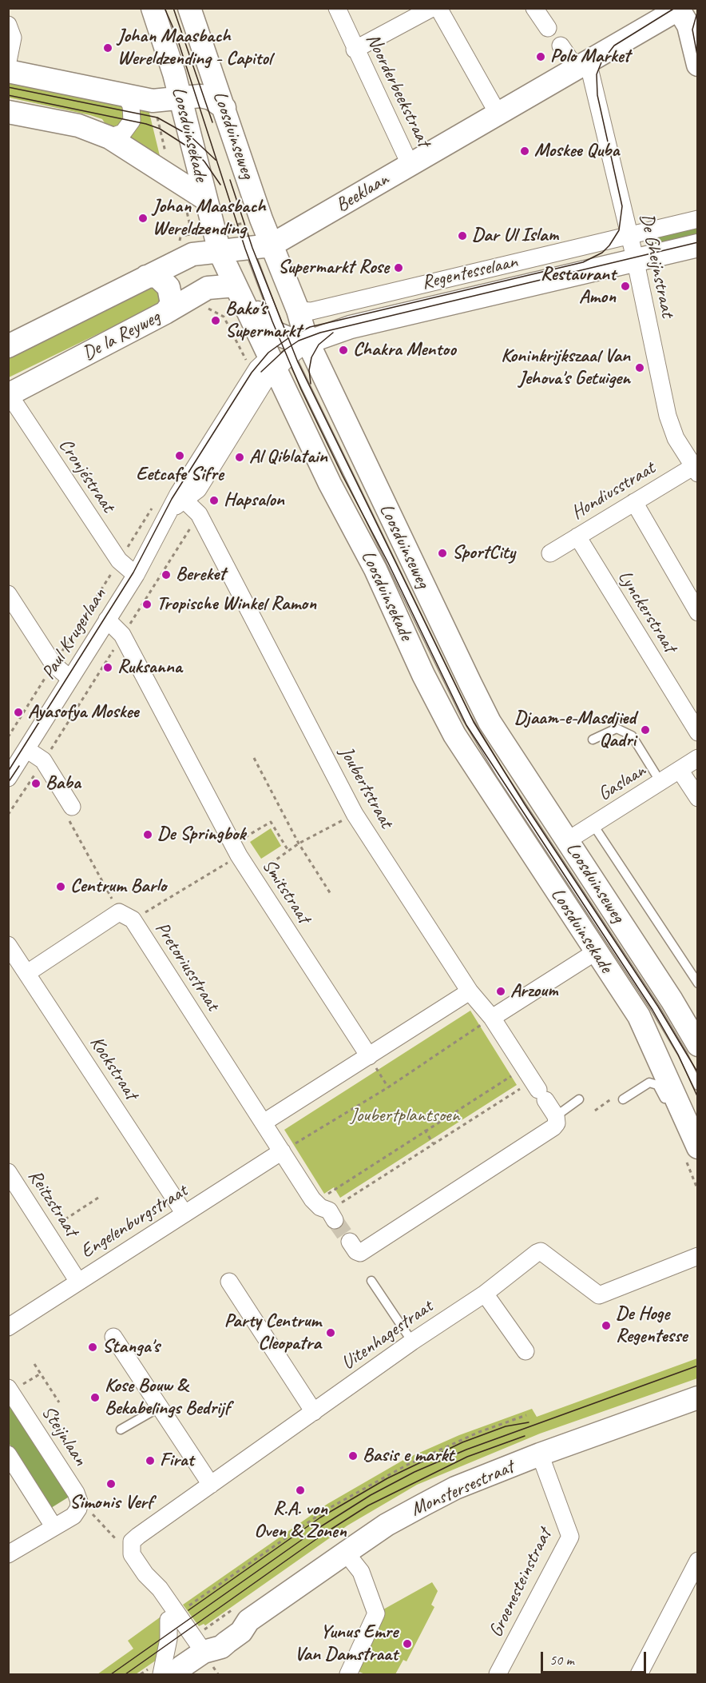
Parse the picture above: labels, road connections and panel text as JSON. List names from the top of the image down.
{
  "streets": {
    "street": [
      "Noorderbeekstraat",
      "Loosduinsekade",
      "Loosduinseweg",
      "Beeklaan",
      "De Gheijnstraat",
      "Regentesselaan",
      "De la Reyweg",
      "Cronjéstraat",
      "Hondiusstraat",
      "Lynckerstraat",
      "Paul Krugerlaan",
      "Gaslaan",
      "Joubertstraat",
      "Smitstraat",
      "Pretoriusstraat",
      "Kockstraat",
      "Reitzstraat",
      "Engelenburgstraat",
      "Uitenhagestraat",
      "Steijnlaan",
      "Monstersestraat",
      "Groenesteinstraat"
    ]
  },
  "crossings": [
    ["Noorderbeekstraat", "Beeklaan"],
    ["Loosduinsekade", "Loosduinseweg"],
    ["Loosduinsekade", "Beeklaan"],
    ["Loosduinsekade", "Regentesselaan"],
    ["Loosduinsekade", "De la Reyweg"],
    ["Loosduinsekade", "Paul Krugerlaan"],
    ["Loosduinseweg", "Beeklaan"],
    ["Loosduinseweg", "Regentesselaan"],
    ["Loosduinseweg", "Paul Krugerlaan"],
    ["Loosduinseweg", "Gaslaan"],
    ["Beeklaan", "De Gheijnstraat"],
    ["De Gheijnstraat", "Regentesselaan"],
    ["De Gheijnstraat", "Hondiusstraat"],
    ["Regentesselaan", "Paul Krugerlaan"],
    ["De la Reyweg", "Cronjéstraat"],
    ["Cronjéstraat", "Paul Krugerlaan"],
    ["Hondiusstraat", "Lynckerstraat"],
    ["Paul Krugerlaan", "Joubertstraat"],
    ["Paul Krugerlaan", "Smitstraat"],
    ["Pretoriusstraat", "Engelenburgstraat"],
    ["Kockstraat", "Engelenburgstraat"],
    ["Reitzstraat", "Engelenburgstraat"],
    ["Monstersestraat", "Groenesteinstraat"]
  ],
  "parks": ["Joubertplantsoen"],
  "places": [
    "Johan Maasbach Wereldzending - Capitol",
    "Polo Market",
    "Moskee Quba",
    "Johan Maasbach Wereldzending",
    "Dar Ul Islam",
    "Supermarkt Rose",
    "Restaurant Amon",
    "Bako's Supermarkt",
    "Chakra Mentoo",
    "Koninkrijkszaal Van Jehova's Getuigen",
    "Eetcafe Sifre",
    "Al Qiblatain",
    "Hapsalon",
    "SportCity",
    "Bereket",
    "Tropische Winkel Ramon",
    "Ruksanna",
    "Ayasofya Moskee",
    "Djaam-e-Masdjied Qadri",
    "Baba",
    "De Springbok",
    "Centrum Barlo",
    "Arzoum",
    "De Hoge Regentesse",
    "Party Centrum Cleopatra",
    "Stanga's",
    "Kose Bouw & Bekabelings Bedrijf",
    "Basis e markt",
    "Firat",
    "Simonis Verf",
    "R.A. von Oven & Zonen",
    "Yunus Emre Van Damstraat"
  ],
  "scale_bar": "50 m"
}
